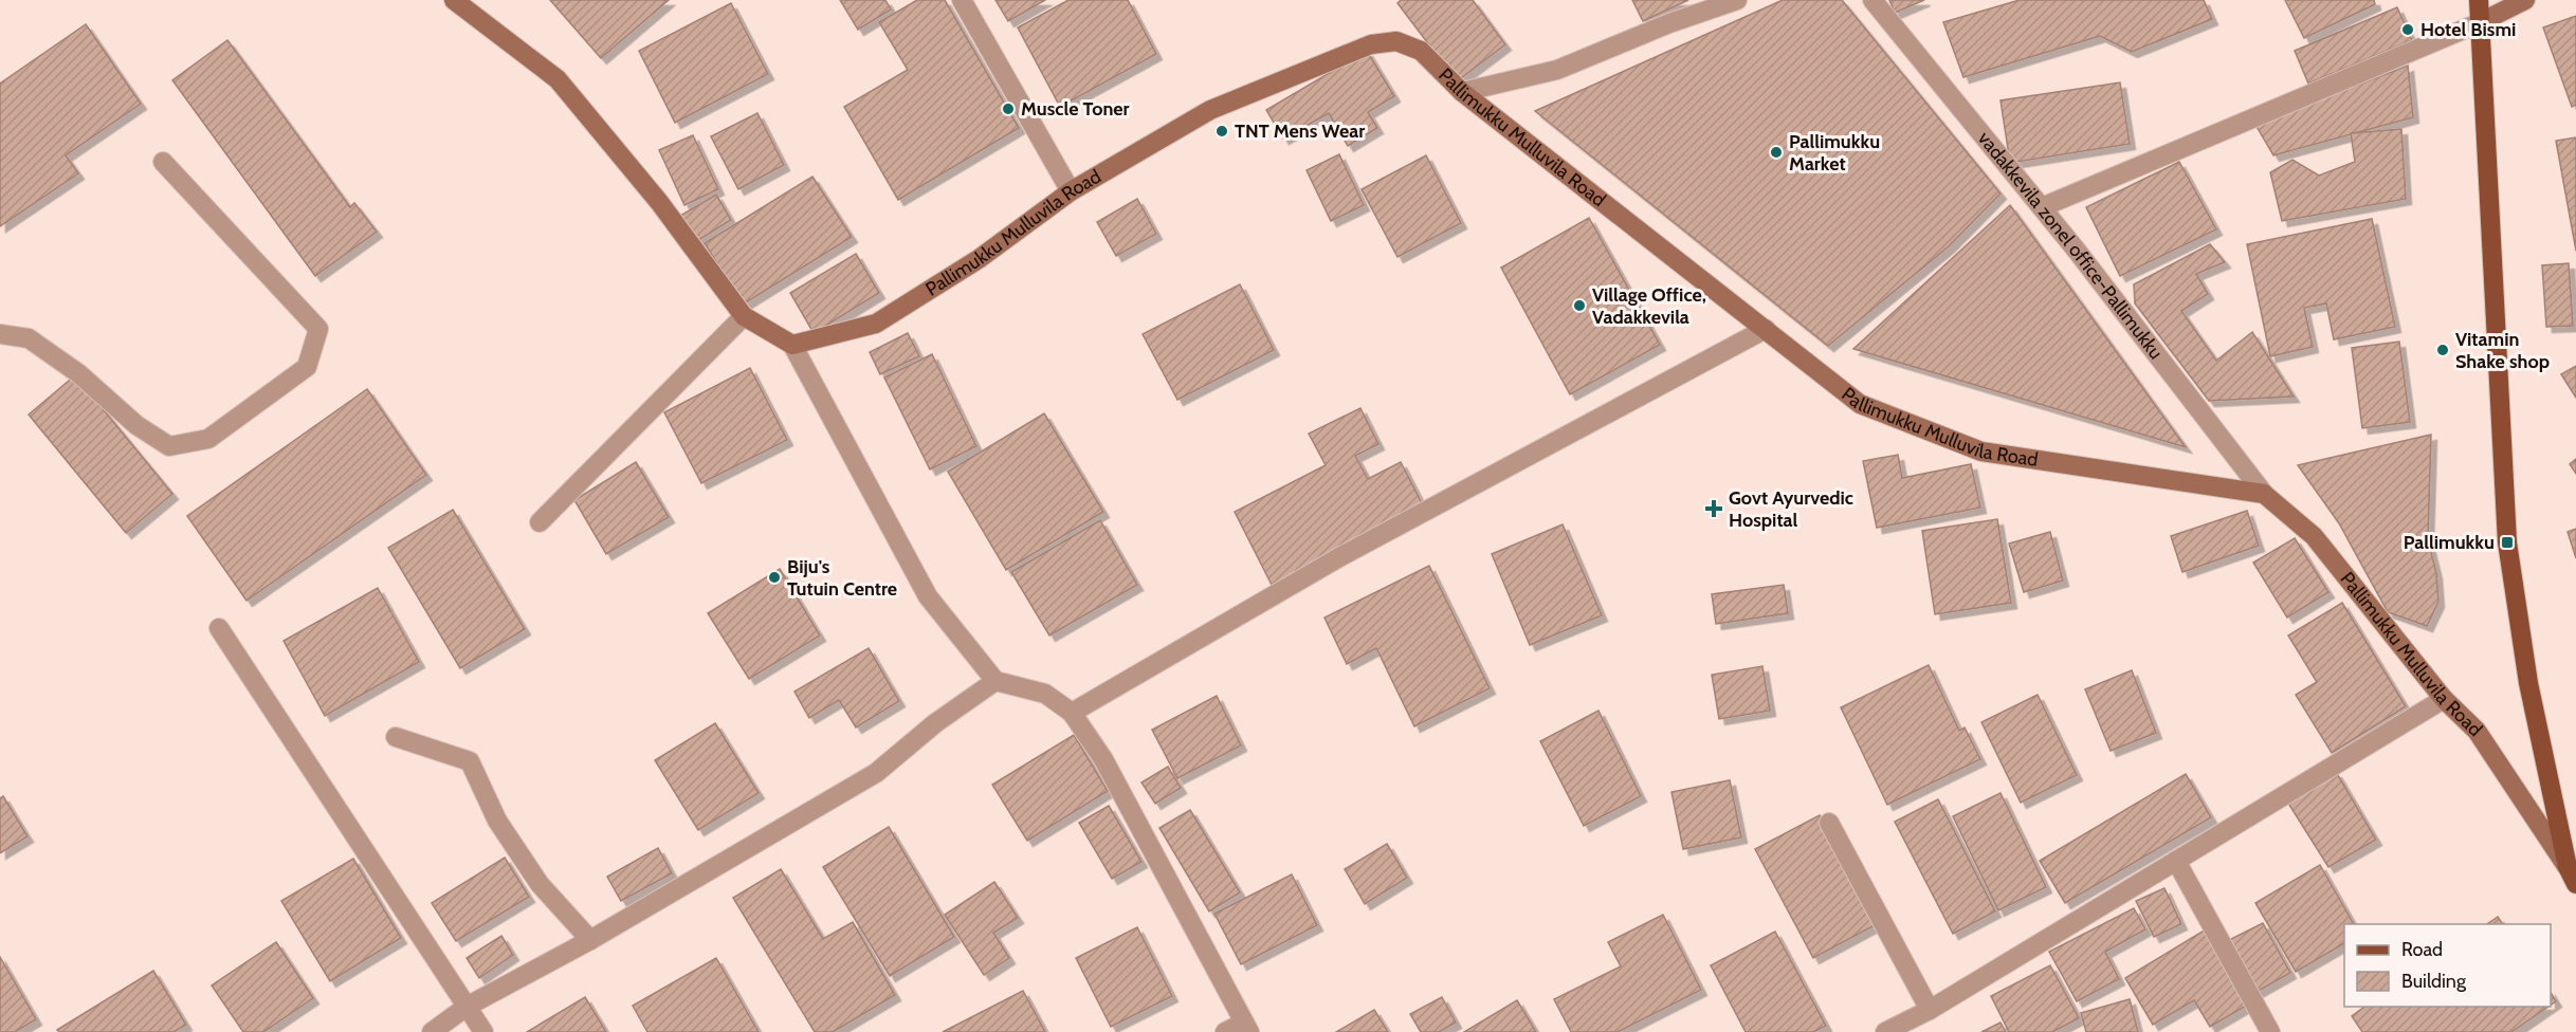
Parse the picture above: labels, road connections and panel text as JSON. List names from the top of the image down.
{
  "streets": {
    "street": ["Pallimukku Mulluvila Road", "vadakkevila zonel office-Pallimukku"]
  },
  "crossings": [
    ["Pallimukku Mulluvila Road", "vadakkevila zonel office-Pallimukku"]
  ],
  "places": {
    "other": [
      "Hotel Bismi",
      "Muscle Toner",
      "TNT Mens Wear",
      "Pallimukku Market",
      "Village Office, Vadakkevila",
      "Vitamin Shake shop",
      "Biju's Tutuin Centre"
    ],
    "health": ["Govt Ayurvedic Hospital"],
    "transit": ["Pallimukku"]
  },
  "legend": ["Road", "Building"]
}
